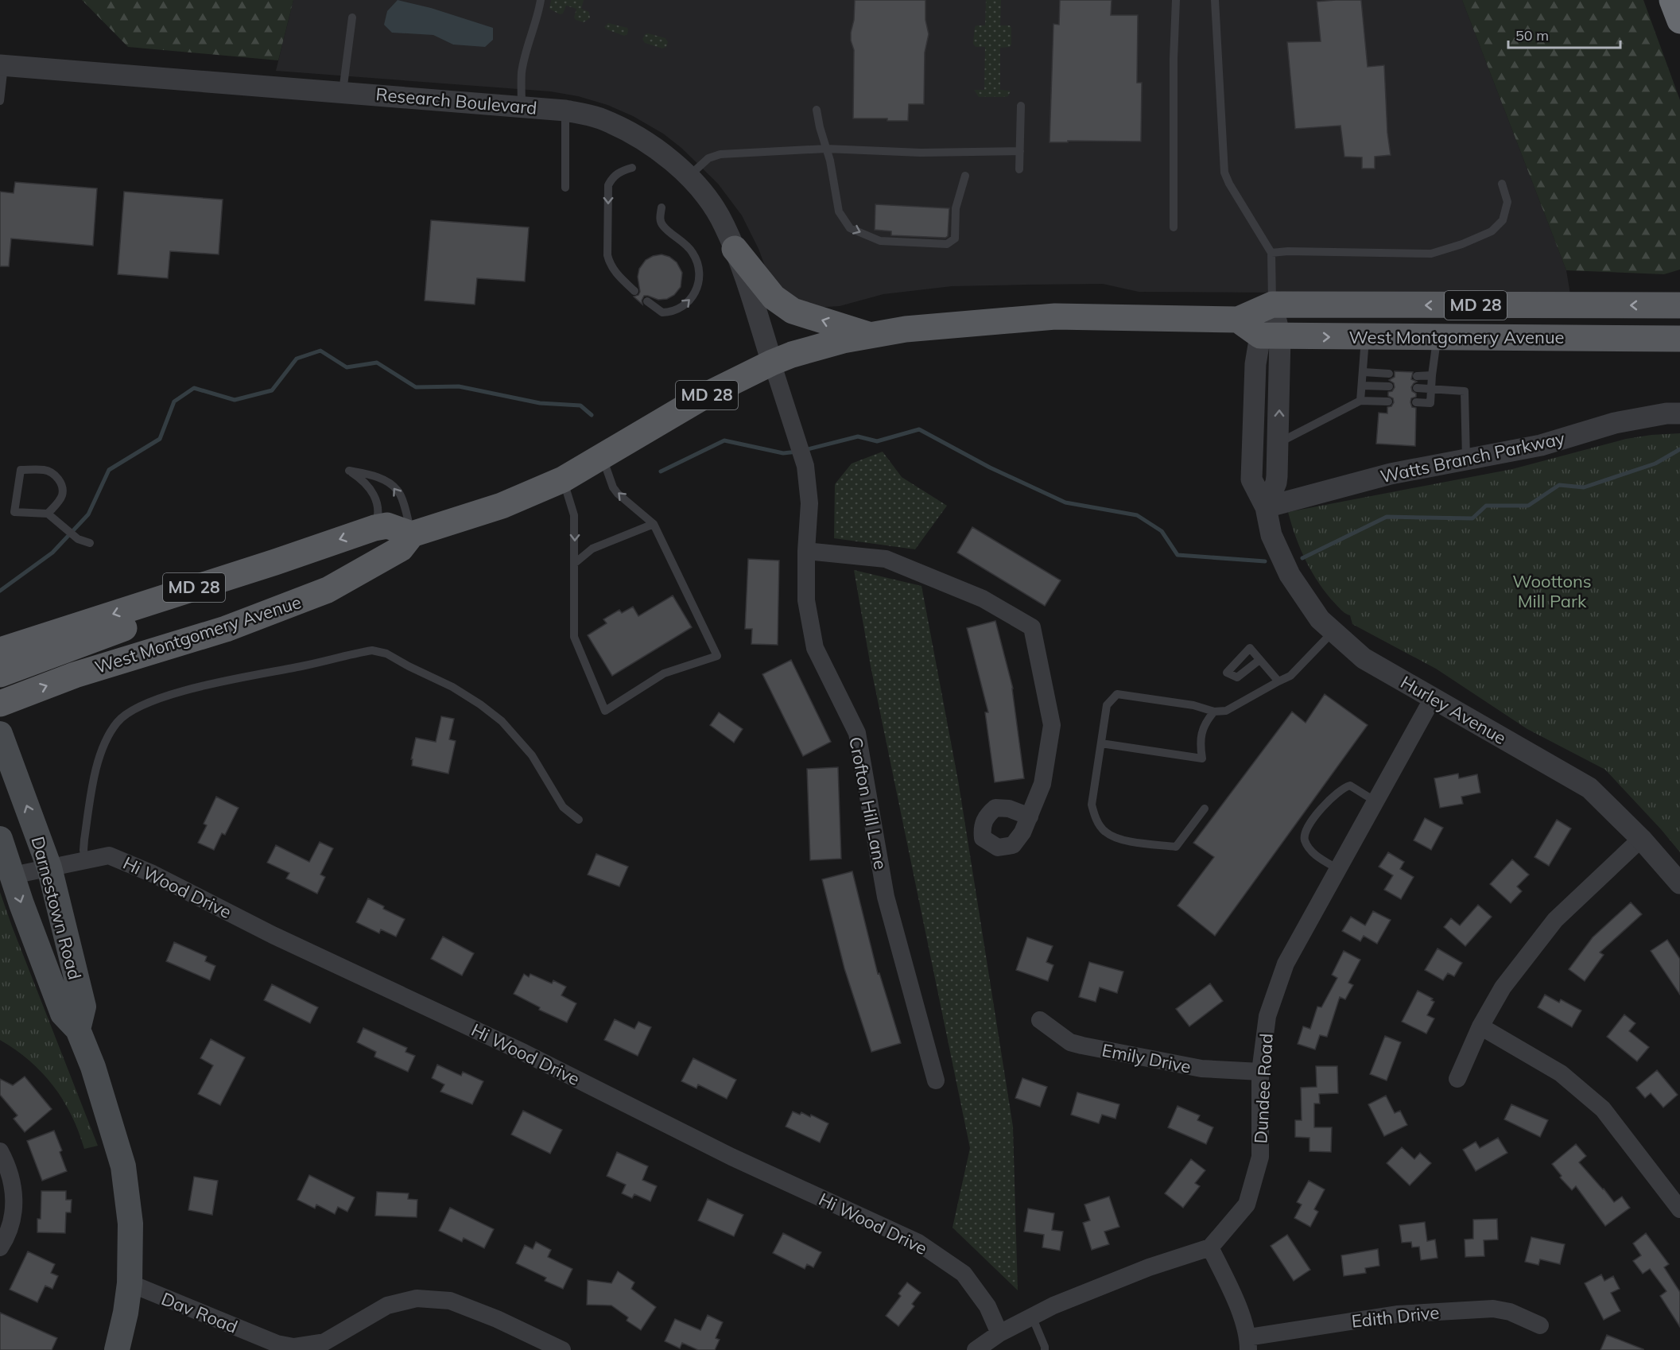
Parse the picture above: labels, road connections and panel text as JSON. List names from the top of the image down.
{
  "streets": {
    "main road": ["MD 28", "West Montgomery Avenue", "Darnestown Road"],
    "street": [
      "Research Boulevard",
      "Watts Branch Parkway",
      "Hurley Avenue",
      "Crofton Hill Lane",
      "Hi Wood Drive",
      "Emily Drive",
      "Dundee Road",
      "Dav Road",
      "Edith Drive"
    ]
  },
  "crossings": [
    ["Research Boulevard", "West Montgomery Avenue"],
    ["Research Boulevard", "Crofton Hill Lane"],
    ["MD 28", "West Montgomery Avenue"],
    ["West Montgomery Avenue", "Hurley Avenue"],
    ["West Montgomery Avenue", "Crofton Hill Lane"],
    ["Watts Branch Parkway", "Hurley Avenue"],
    ["Hurley Avenue", "Dundee Road"],
    ["Hi Wood Drive", "Darnestown Road"],
    ["Darnestown Road", "Dav Road"],
    ["Emily Drive", "Dundee Road"]
  ],
  "parks": ["Woottons Mill Park"],
  "scale_bar": "50 m"
}
